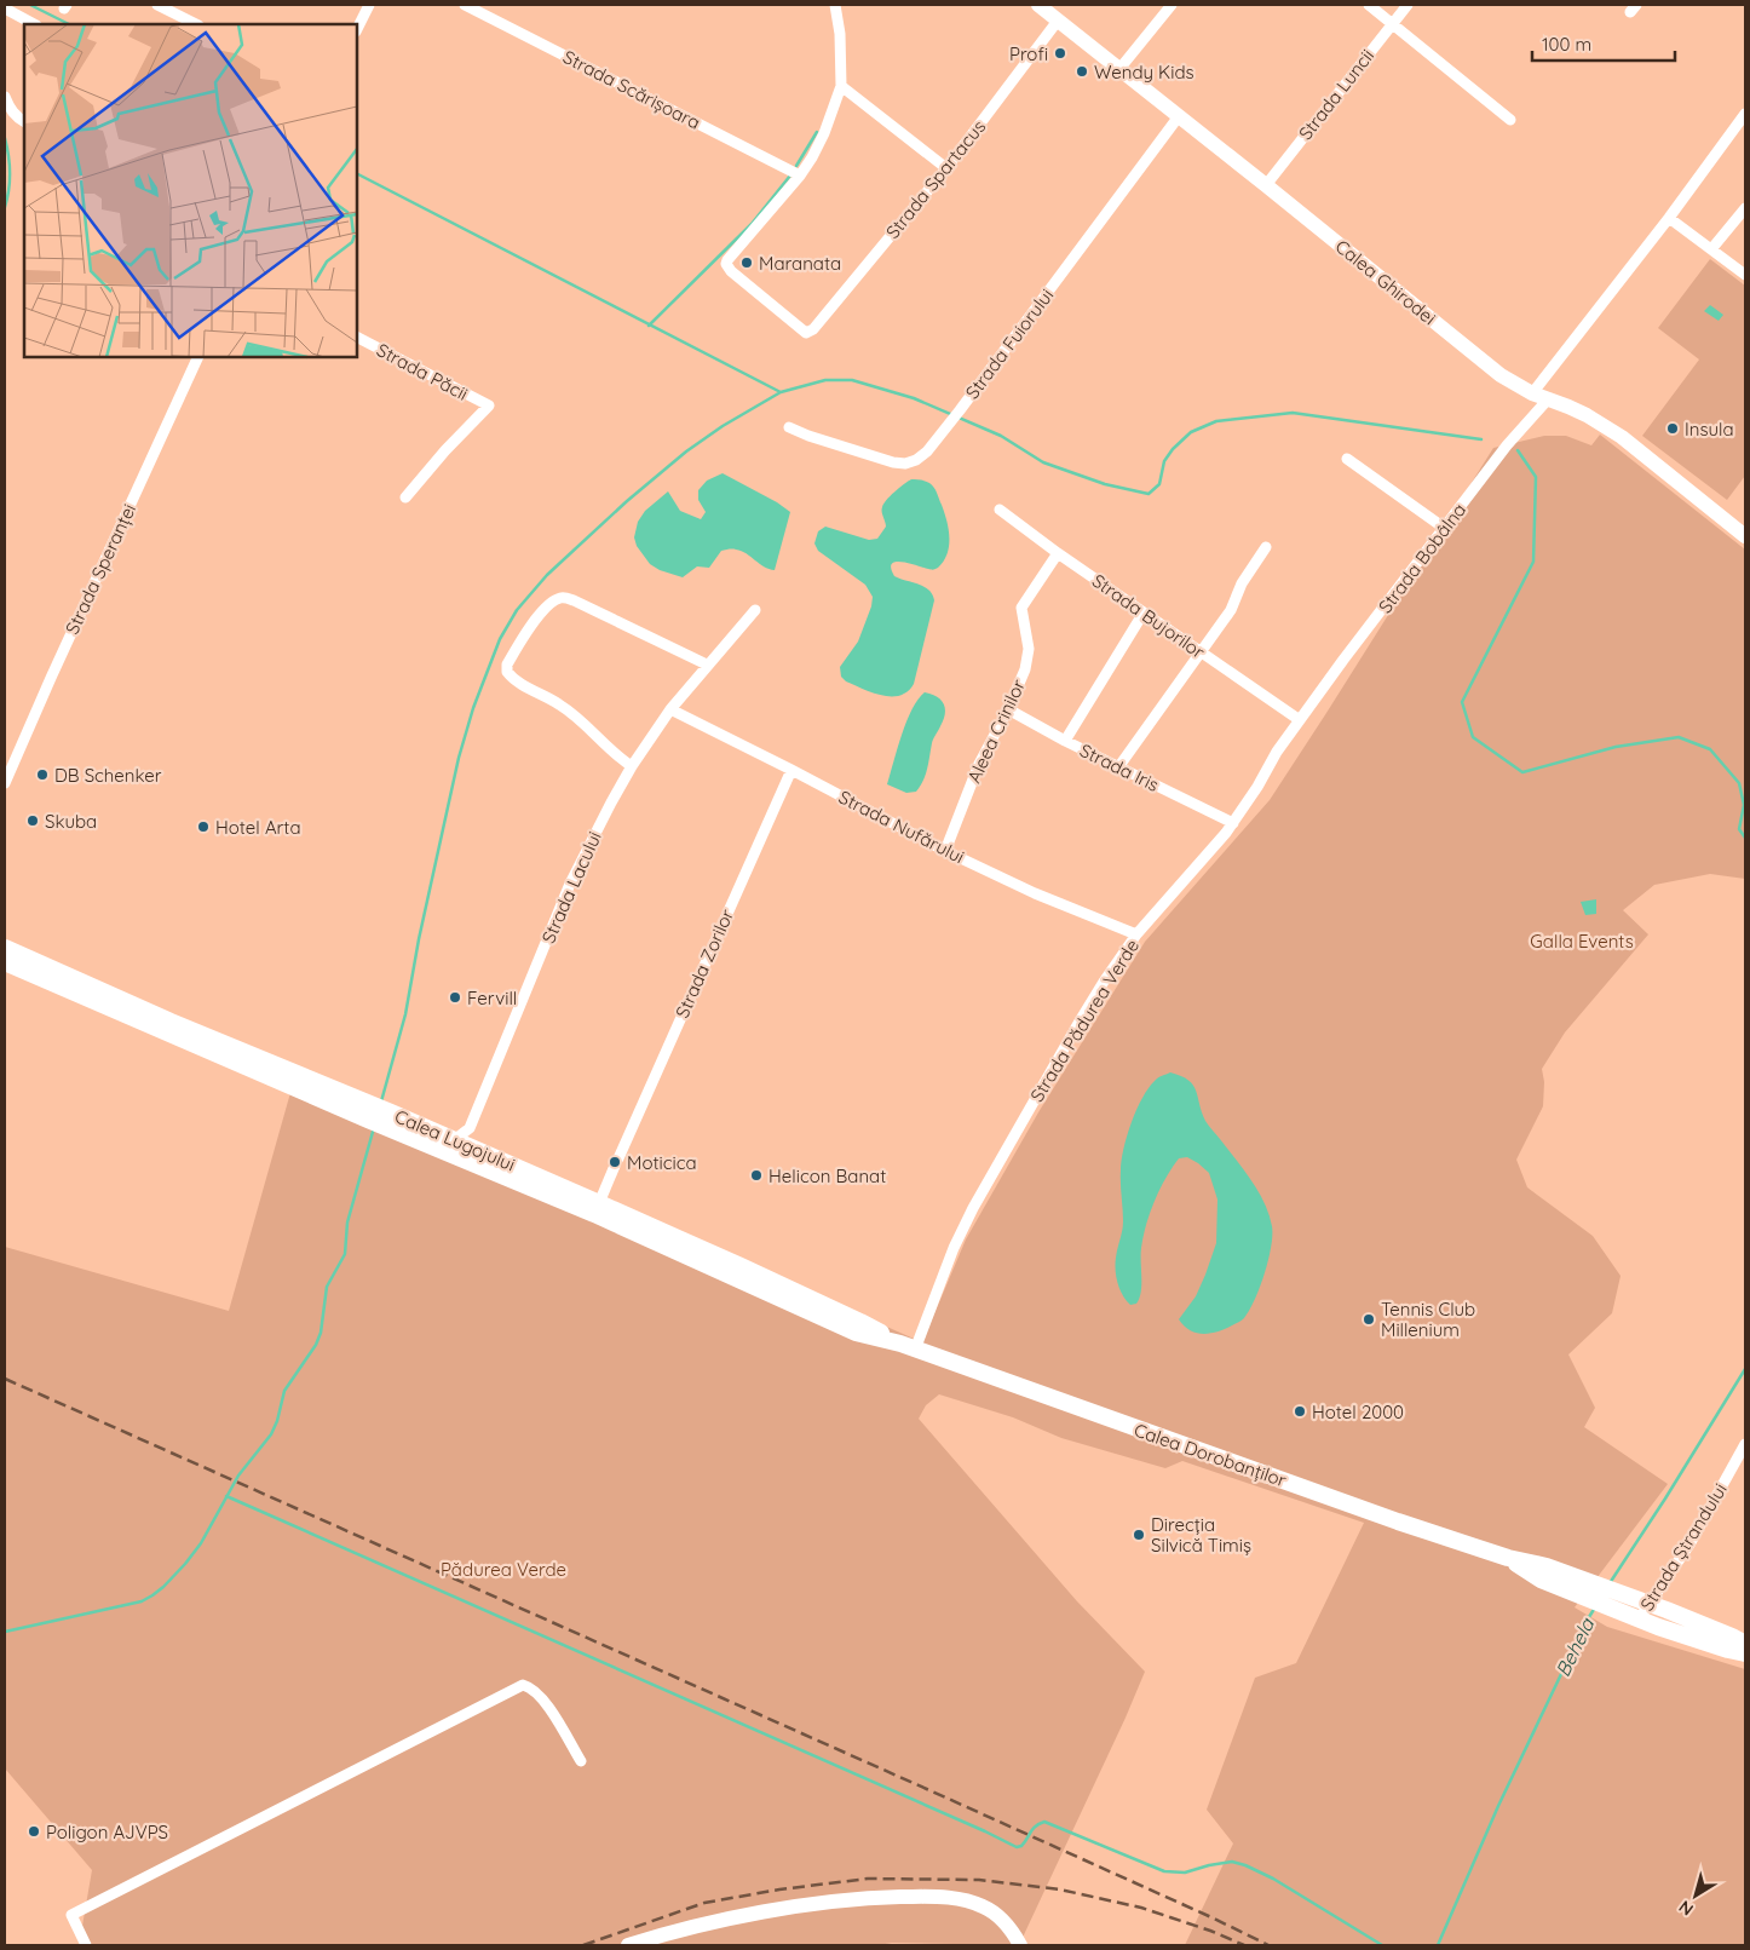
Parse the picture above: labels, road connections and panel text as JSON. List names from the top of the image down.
{
  "streets": {
    "main road": ["Calea Lugojului", "Calea Dorobanților"],
    "street": [
      "Strada Scărișoara",
      "Strada Luncii",
      "Strada Spartacus",
      "Calea Ghirodei",
      "Strada Fuiorului",
      "Strada Păcii",
      "Strada Bobâlna",
      "Strada Speranței",
      "Strada Bujorilor",
      "Aleea Crinilor",
      "Strada Iris",
      "Strada Nufărului",
      "Strada Lacului",
      "Strada Zorilor",
      "Strada Pădurea Verde",
      "Strada Ștrandului"
    ]
  },
  "crossings": [
    ["Strada Scărișoara", "Strada Spartacus"],
    ["Strada Luncii", "Calea Ghirodei"],
    ["Strada Spartacus", "Calea Ghirodei"],
    ["Calea Ghirodei", "Strada Fuiorului"],
    ["Calea Ghirodei", "Strada Bobâlna"],
    ["Strada Bobâlna", "Strada Bujorilor"],
    ["Strada Bobâlna", "Strada Pădurea Verde"],
    ["Strada Bujorilor", "Aleea Crinilor"],
    ["Strada Bujorilor", "Strada Pădurea Verde"],
    ["Aleea Crinilor", "Strada Iris"],
    ["Aleea Crinilor", "Strada Nufărului"],
    ["Strada Iris", "Strada Pădurea Verde"],
    ["Strada Nufărului", "Strada Lacului"],
    ["Strada Nufărului", "Strada Zorilor"],
    ["Strada Nufărului", "Strada Pădurea Verde"],
    ["Strada Zorilor", "Calea Lugojului"],
    ["Strada Pădurea Verde", "Calea Lugojului"],
    ["Strada Pădurea Verde", "Calea Dorobanților"],
    ["Calea Lugojului", "Calea Dorobanților"],
    ["Calea Dorobanților", "Strada Ștrandului"]
  ],
  "water": ["Behela"],
  "parks": ["Galla Events", "Pădurea Verde"],
  "places": [
    "Profi",
    "Wendy Kids",
    "Maranata",
    "Insula",
    "DB Schenker",
    "Skuba",
    "Hotel Arta",
    "Fervill",
    "Moticica",
    "Helicon Banat",
    "Tennis Club Millenium",
    "Hotel 2000",
    "Direcția Silvică Timiș",
    "Poligon AJVPS"
  ],
  "scale_bar": "100 m",
  "north": "bottom left"
}
